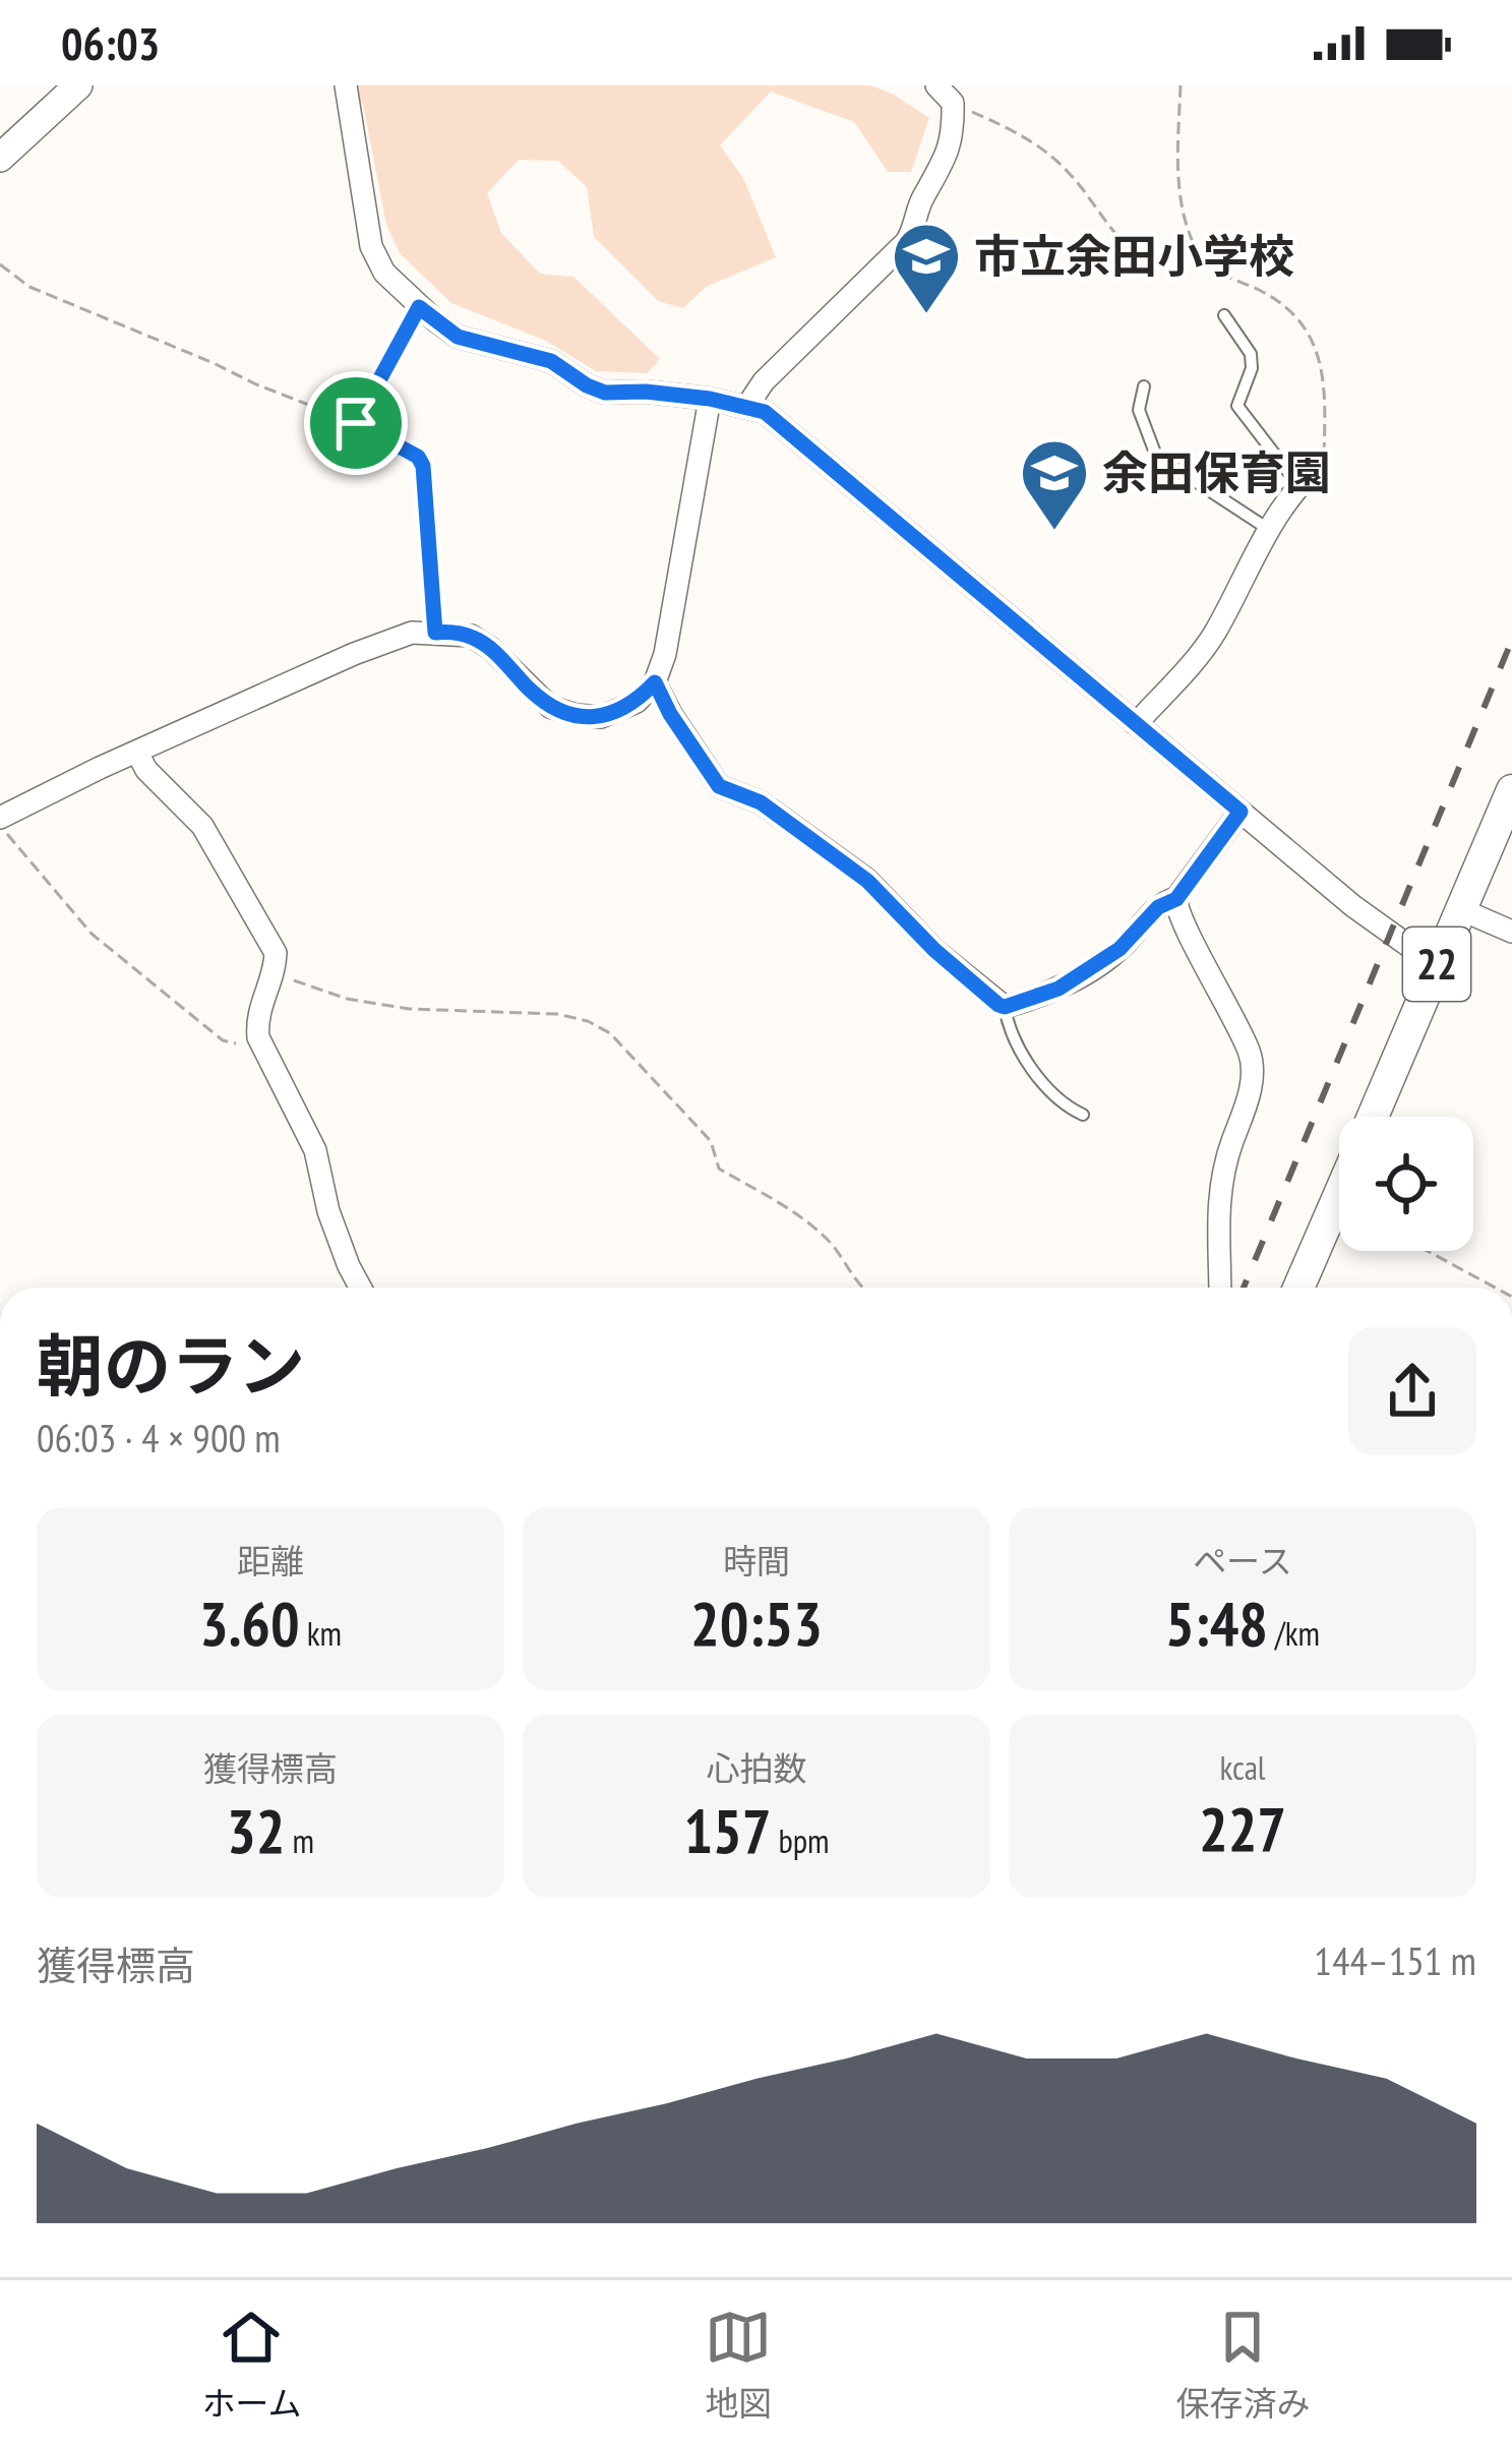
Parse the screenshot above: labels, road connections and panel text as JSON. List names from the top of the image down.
{
  "streets": {
    "main road": ["22"]
  },
  "places": {
    "school or university": ["市立余田小学校", "余田保育園"]
  },
  "page": {
    "status": "06:03",
    "heading": ["朝のラン", "06:03 · 4 × 900 m"],
    "stats": [
      ["距離", "3.60 km"],
      ["時間", "20:53"],
      ["ペース", "5:48 /km"],
      ["獲得標高", "32 m"],
      ["心拍数", "157 bpm"],
      ["kcal", "227"]
    ],
    "chart": ["獲得標高", "144–151 m"],
    "tabs": ["ホーム", "地図", "保存済み"]
  }
}
